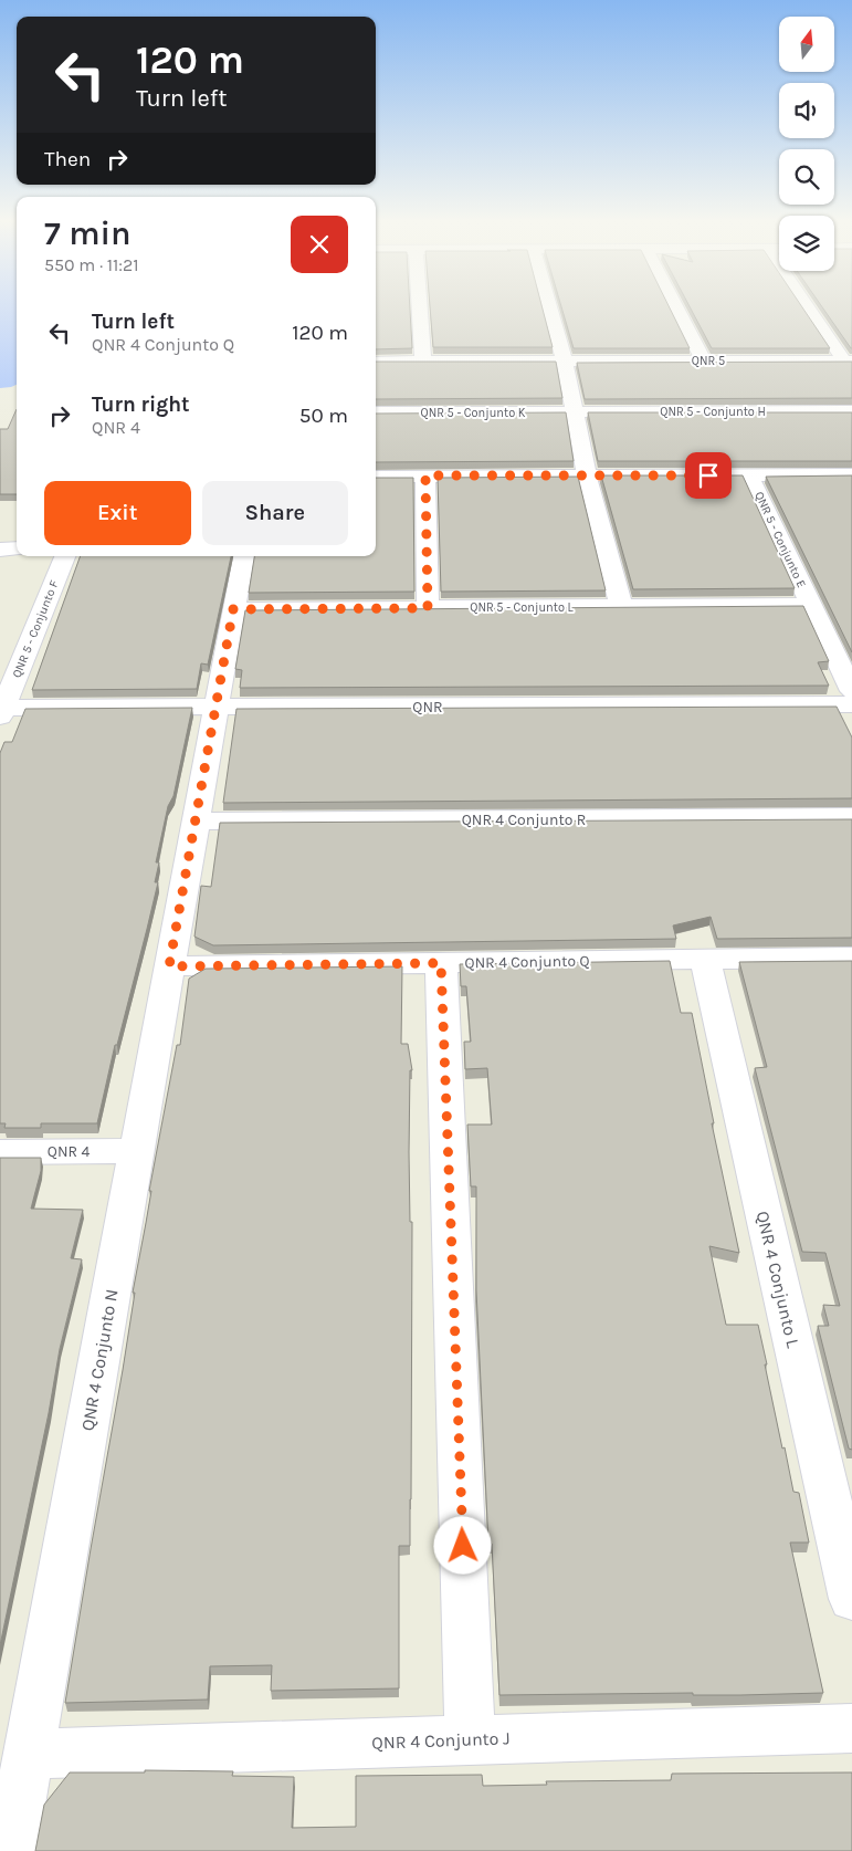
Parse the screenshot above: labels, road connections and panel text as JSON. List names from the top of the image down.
{
  "streets": {
    "street": [
      "QNR 5",
      "QNR 5 - Conjunto H",
      "QNR 5 - Conjunto K",
      "QNR 5 - Conjunto E",
      "QNR 5 - Conjunto L",
      "QNR 5 - Conjunto F",
      "QNR",
      "QNR 4 Conjunto R",
      "QNR 4 Conjunto Q",
      "QNR 4",
      "QNR 4 Conjunto L",
      "QNR 4 Conjunto N",
      "QNR 4 Conjunto J"
    ]
  },
  "crossings": [
    ["QNR 5 - Conjunto H", "QNR 5 - Conjunto K"],
    ["QNR 5 - Conjunto E", "QNR 5 - Conjunto L"],
    ["QNR 5 - Conjunto F", "QNR"],
    ["QNR 4 Conjunto Q", "QNR 4 Conjunto L"],
    ["QNR 4 Conjunto Q", "QNR 4 Conjunto N"],
    ["QNR 4", "QNR 4 Conjunto N"],
    ["QNR 4 Conjunto N", "QNR 4 Conjunto J"]
  ],
  "north": "top",
  "page": {
    "turn": ["120 m", "Turn left"],
    "then": "Then",
    "heading": ["7 min", "550 m · 11:21"],
    "list": [
      {
        "name": "Turn left",
        "note": "QNR 4 Conjunto Q",
        "value": "120 m"
      },
      {
        "name": "Turn right",
        "note": "QNR 4",
        "value": "50 m"
      }
    ],
    "buttons": ["Exit", "Share"]
  }
}
